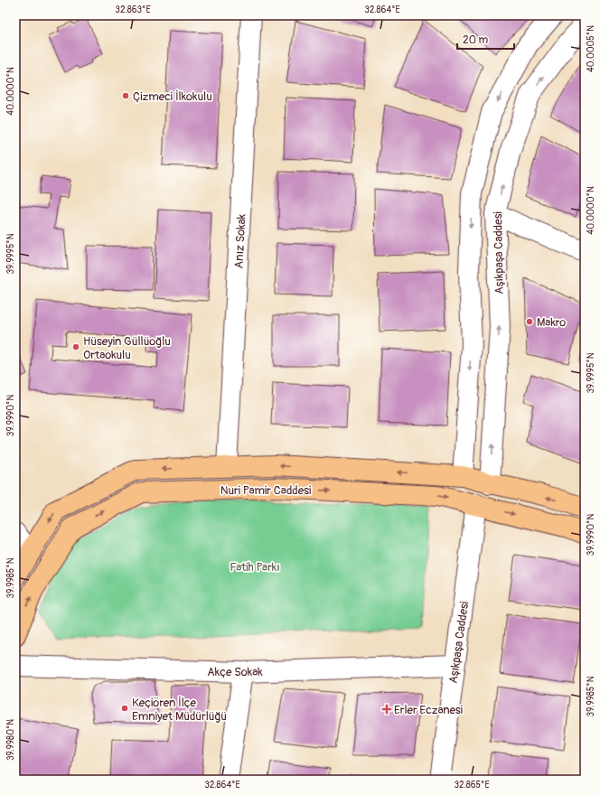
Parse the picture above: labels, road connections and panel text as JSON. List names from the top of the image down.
{
  "streets": {
    "main road": ["Nuri Pamir Caddesi"],
    "street": ["Anız Sokak", "Aşıkpaşa Caddesi", "Akçe Sokak"]
  },
  "crossings": [
    ["Anız Sokak", "Nuri Pamir Caddesi"],
    ["Aşıkpaşa Caddesi", "Nuri Pamir Caddesi"],
    ["Aşıkpaşa Caddesi", "Akçe Sokak"]
  ],
  "parks": ["Fatih Parkı"],
  "places": {
    "other": [
      "Çizmeci İlkokulu",
      "Makro",
      "Hüseyin Güllüoğlu Ortaokulu",
      "Keçiören İlçe Emniyet Müdürlüğü"
    ],
    "health": ["Erler Eczanesi"]
  },
  "scale_bar": "20 m",
  "coordinates": [
    "32.863°E",
    "32.864°E",
    "40.0005°N",
    "40.0000°N",
    "39.9995°N",
    "39.9990°N",
    "39.9985°N",
    "39.9980°N",
    "32.865°E"
  ]
}
